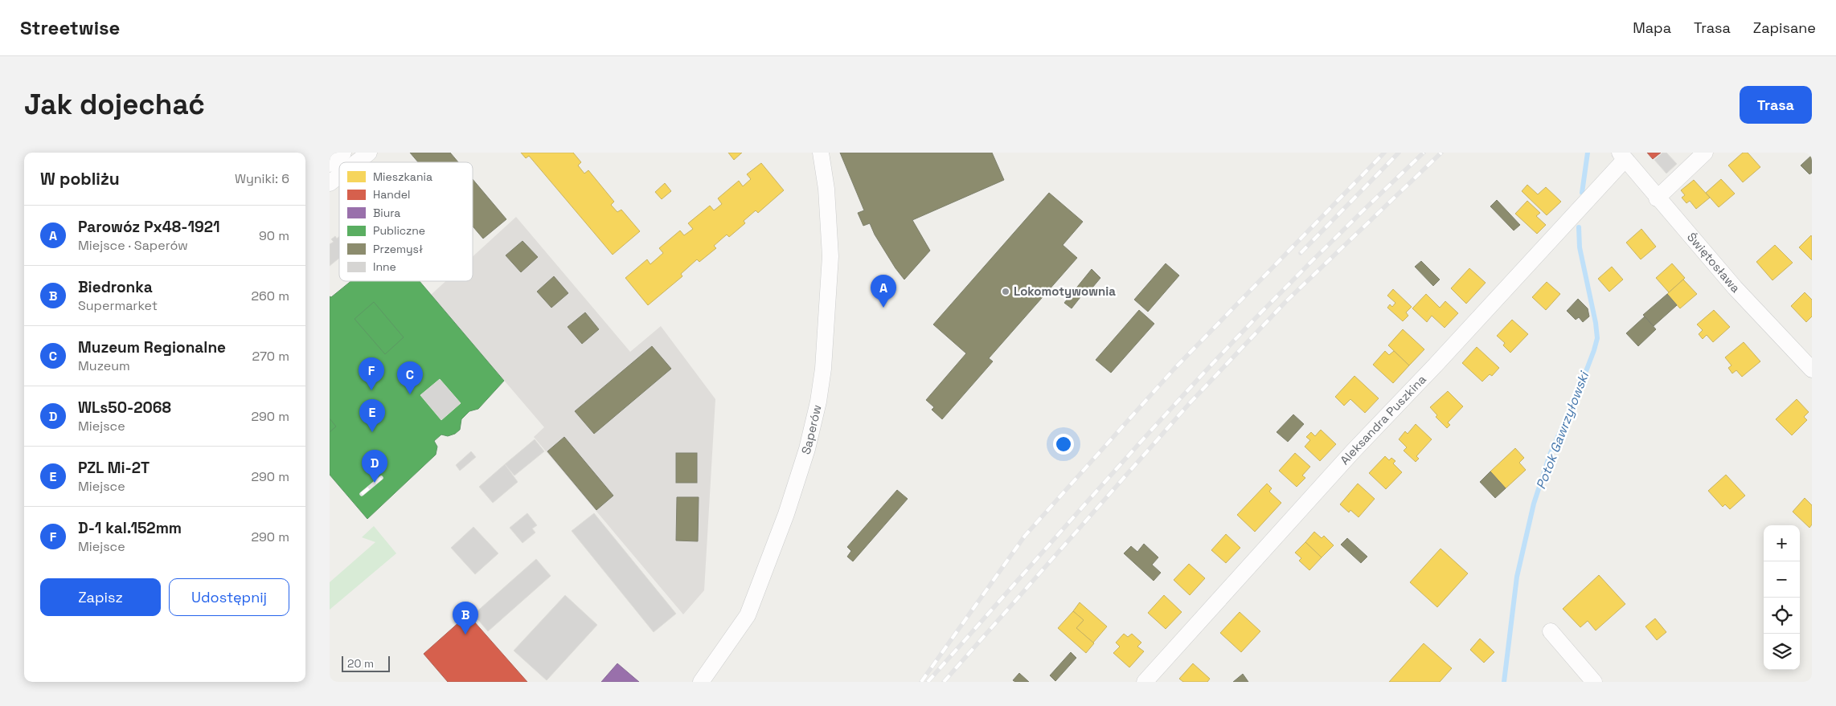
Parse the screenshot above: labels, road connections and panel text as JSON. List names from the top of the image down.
{
  "streets": {
    "street": ["Świętosława", "Aleksandra Puszkina", "Saperów"]
  },
  "crossings": [
    ["Świętosława", "Aleksandra Puszkina"]
  ],
  "water": ["Potok Gawrzyłowski"],
  "places": ["Lokomotywownia"],
  "legend": [
    "Mieszkania",
    "Handel",
    "Biura",
    "Publiczne",
    "Przemysł",
    "Inne"
  ],
  "scale_bar": "20 m",
  "page": {
    "header": "Streetwise",
    "nav": ["Mapa", "Trasa", "Zapisane"],
    "buttons": [
      "Trasa",
      ["Zapisz", "Udostępnij"]
    ],
    "title": "Jak dojechać",
    "heading": ["W pobliżu", "Wyniki: 6"],
    "list": [
      {
        "mark": "A",
        "name": "Parowóz Px48-1921",
        "note": "Miejsce · Saperów",
        "value": "90 m"
      },
      {
        "mark": "B",
        "name": "Biedronka",
        "note": "Supermarket",
        "value": "260 m"
      },
      {
        "mark": "C",
        "name": "Muzeum Regionalne",
        "note": "Muzeum",
        "value": "270 m"
      },
      {
        "mark": "D",
        "name": "WLs50-2068",
        "note": "Miejsce",
        "value": "290 m"
      },
      {
        "mark": "E",
        "name": "PZL Mi-2T",
        "note": "Miejsce",
        "value": "290 m"
      },
      {
        "mark": "F",
        "name": "D-1 kal.152mm",
        "note": "Miejsce",
        "value": "290 m"
      }
    ],
    "pins": [
      "A",
      "F",
      "C",
      "E",
      "D",
      "B"
    ],
    "map_buttons": ["+", "−"],
    "scale": "20 m"
  }
}
